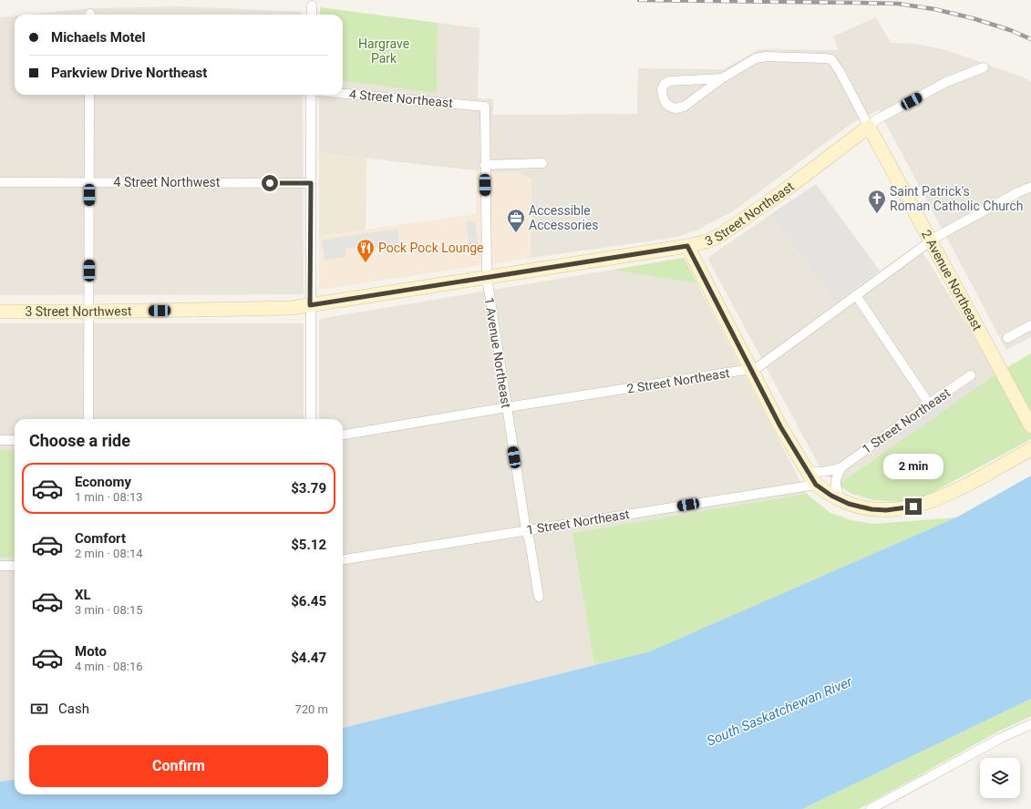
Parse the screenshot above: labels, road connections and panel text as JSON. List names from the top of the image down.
{
  "streets": {
    "street": [
      "4 Street Northeast",
      "4 Street Northwest",
      "3 Street Northeast",
      "2 Avenue Northeast",
      "3 Street Northwest",
      "1 Avenue Northeast",
      "2 Street Northeast",
      "1 Street Northeast"
    ]
  },
  "crossings": [
    ["4 Street Northeast", "1 Avenue Northeast"],
    ["3 Street Northeast", "2 Avenue Northeast"],
    ["3 Street Northeast", "3 Street Northwest"],
    ["3 Street Northeast", "1 Avenue Northeast"],
    ["2 Avenue Northeast", "2 Street Northeast"],
    ["1 Avenue Northeast", "2 Street Northeast"],
    ["1 Avenue Northeast", "1 Street Northeast"]
  ],
  "water": ["South Saskatchewan River"],
  "parks": ["Hargrave Park"],
  "places": {
    "church": ["Saint Patrick's Roman Catholic Church"],
    "office": ["Accessible Accessories"],
    "restaurant": ["Pock Pock Lounge"]
  },
  "page": {
    "banner": ["Michaels Motel", "Parkview Drive Northeast"],
    "heading": "Choose a ride",
    "bubble": "2 min",
    "list": [
      {
        "name": "Economy",
        "note": "1 min · 08:13",
        "value": "$3.79"
      },
      {
        "name": "Comfort",
        "note": "2 min · 08:14",
        "value": "$5.12"
      },
      {
        "name": "XL",
        "note": "3 min · 08:15",
        "value": "$6.45"
      },
      {
        "name": "Moto",
        "note": "4 min · 08:16",
        "value": "$4.47"
      }
    ],
    "pay": ["Cash", "720 m"],
    "buttons": "Confirm"
  }
}
